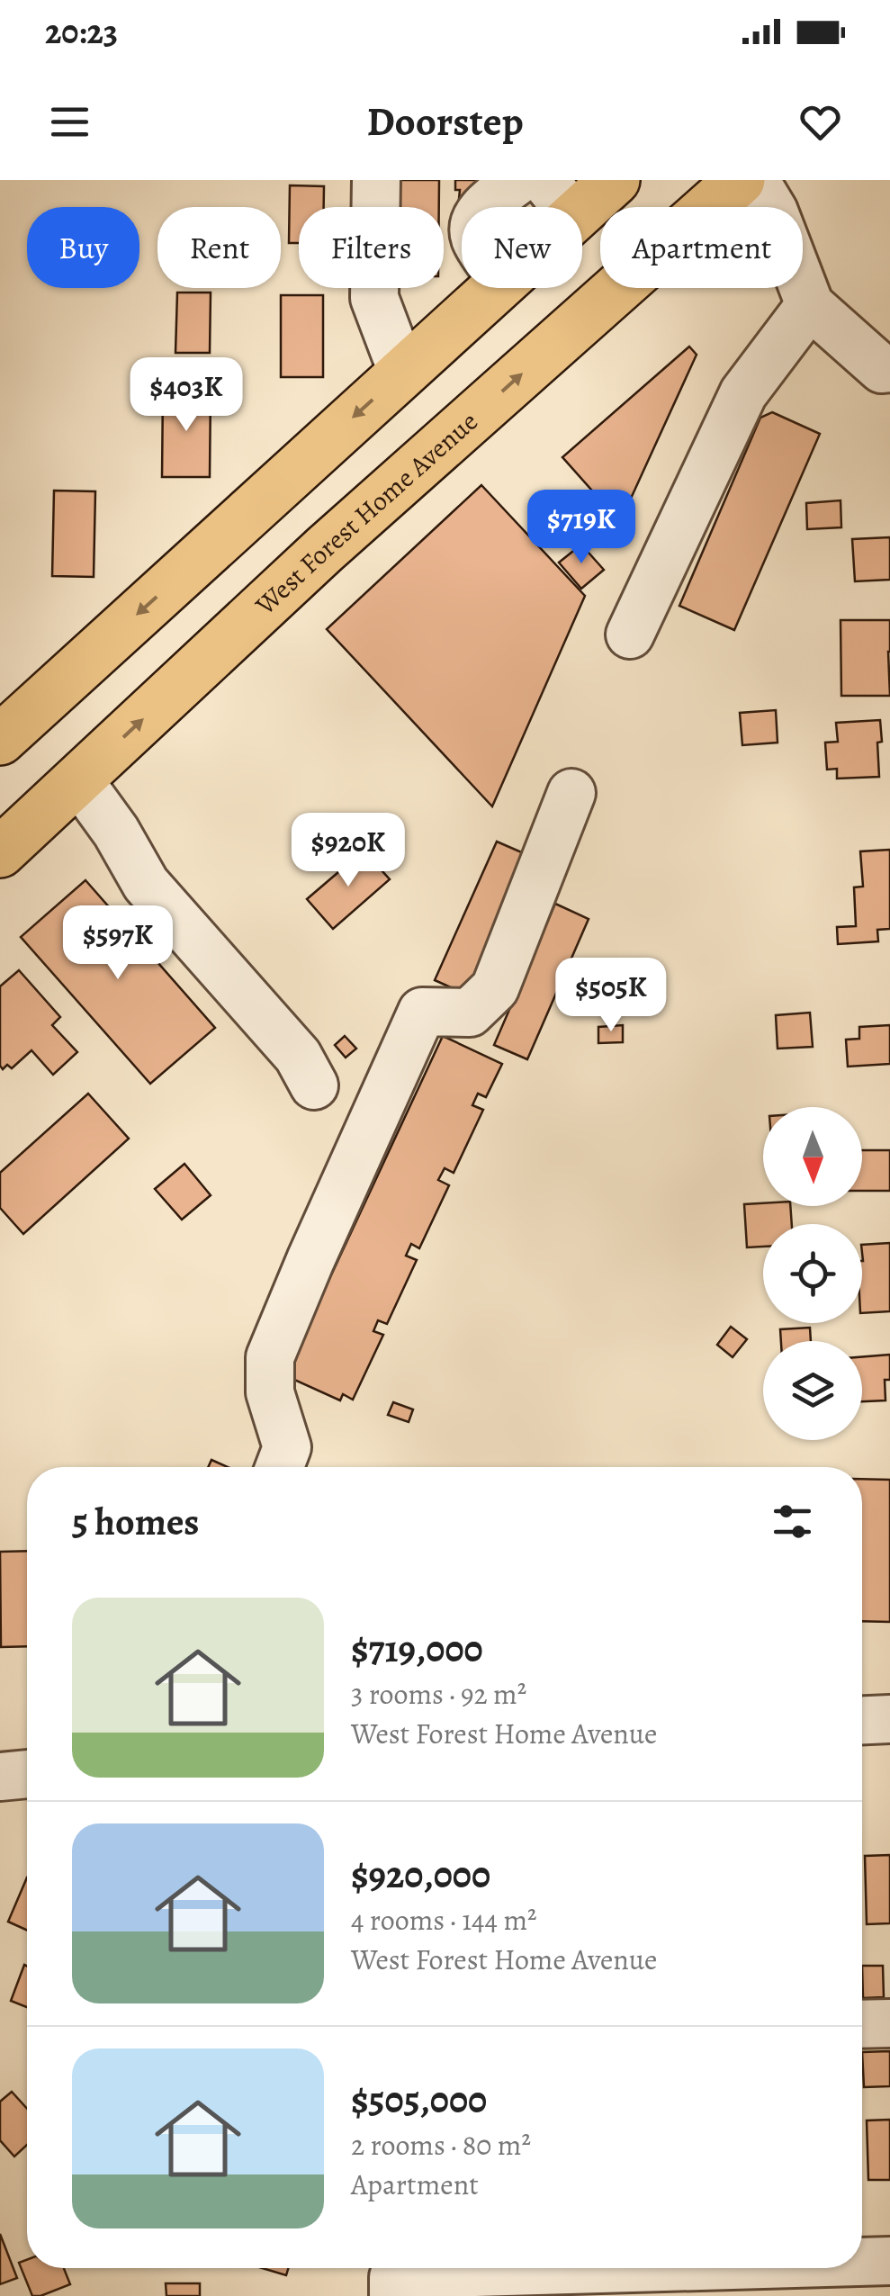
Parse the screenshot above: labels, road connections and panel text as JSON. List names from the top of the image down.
{
  "streets": {
    "main road": ["West Forest Home Avenue"]
  },
  "north": "bottom",
  "page": {
    "status": "20:23",
    "header": "Doorstep",
    "chip": [
      "Buy",
      "Rent",
      "Filters",
      "New",
      "Apartment"
    ],
    "price": [
      "$403K",
      "$719K",
      "$920K",
      "$597K",
      "$505K"
    ],
    "heading": "5 homes",
    "list": [
      {
        "name": "$719,000",
        "note": "3 rooms · 92 m² · West Forest Home Avenue"
      },
      {
        "name": "$920,000",
        "note": "4 rooms · 144 m² · West Forest Home Avenue"
      },
      {
        "name": "$505,000",
        "note": "2 rooms · 80 m² · Apartment"
      }
    ]
  }
}
